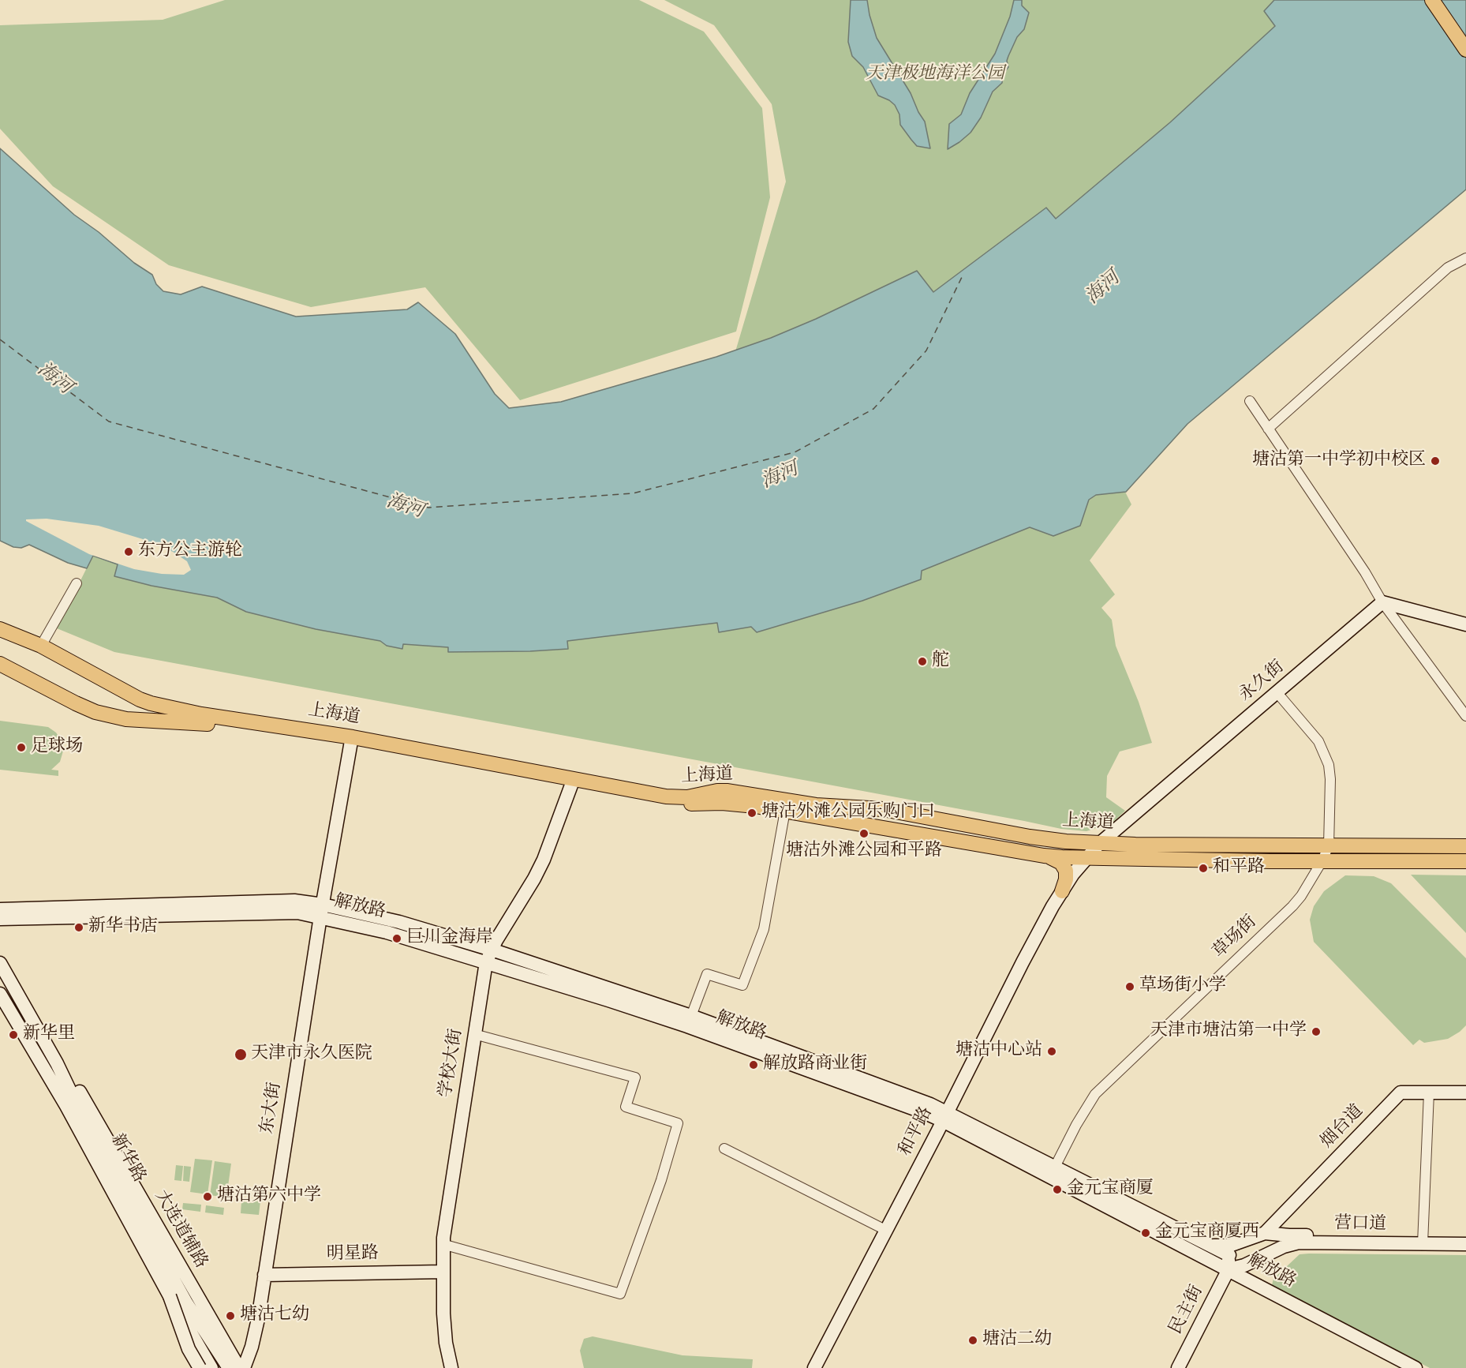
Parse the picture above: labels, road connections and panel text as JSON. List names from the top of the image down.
{
  "streets": {
    "main road": ["上海道"],
    "street": [
      "永久街",
      "解放路",
      "草场街",
      "学校大街",
      "东大街",
      "烟台道",
      "和平路",
      "新华路",
      "营口道",
      "大连道辅路",
      "明星路",
      "民主街"
    ]
  },
  "crossings": [
    ["永久街", "上海道"],
    ["永久街", "草场街"],
    ["永久街", "和平路"],
    ["上海道", "草场街"],
    ["上海道", "学校大街"],
    ["上海道", "东大街"],
    ["上海道", "和平路"],
    ["解放路", "草场街"],
    ["解放路", "学校大街"],
    ["解放路", "东大街"],
    ["解放路", "和平路"],
    ["解放路", "营口道"],
    ["解放路", "民主街"],
    ["学校大街", "明星路"],
    ["东大街", "明星路"],
    ["烟台道", "营口道"],
    ["新华路", "大连道辅路"],
    ["营口道", "民主街"]
  ],
  "water": ["海河"],
  "parks": ["天津极地海洋公园"],
  "places": [
    "塘沽第一中学初中校区",
    "东方公主游轮",
    "舵",
    "足球场",
    "塘沽外滩公园乐购门口",
    "塘沽外滩公园和平路",
    "和平路",
    "新华书店",
    "巨川金海岸",
    "草场街小学",
    "天津市塘沽第一中学",
    "新华里",
    "塘沽中心站",
    "天津市永久医院",
    "解放路商业街",
    "金元宝商厦",
    "塘沽第六中学",
    "金元宝商厦西",
    "塘沽七幼",
    "塘沽二幼"
  ]
}
